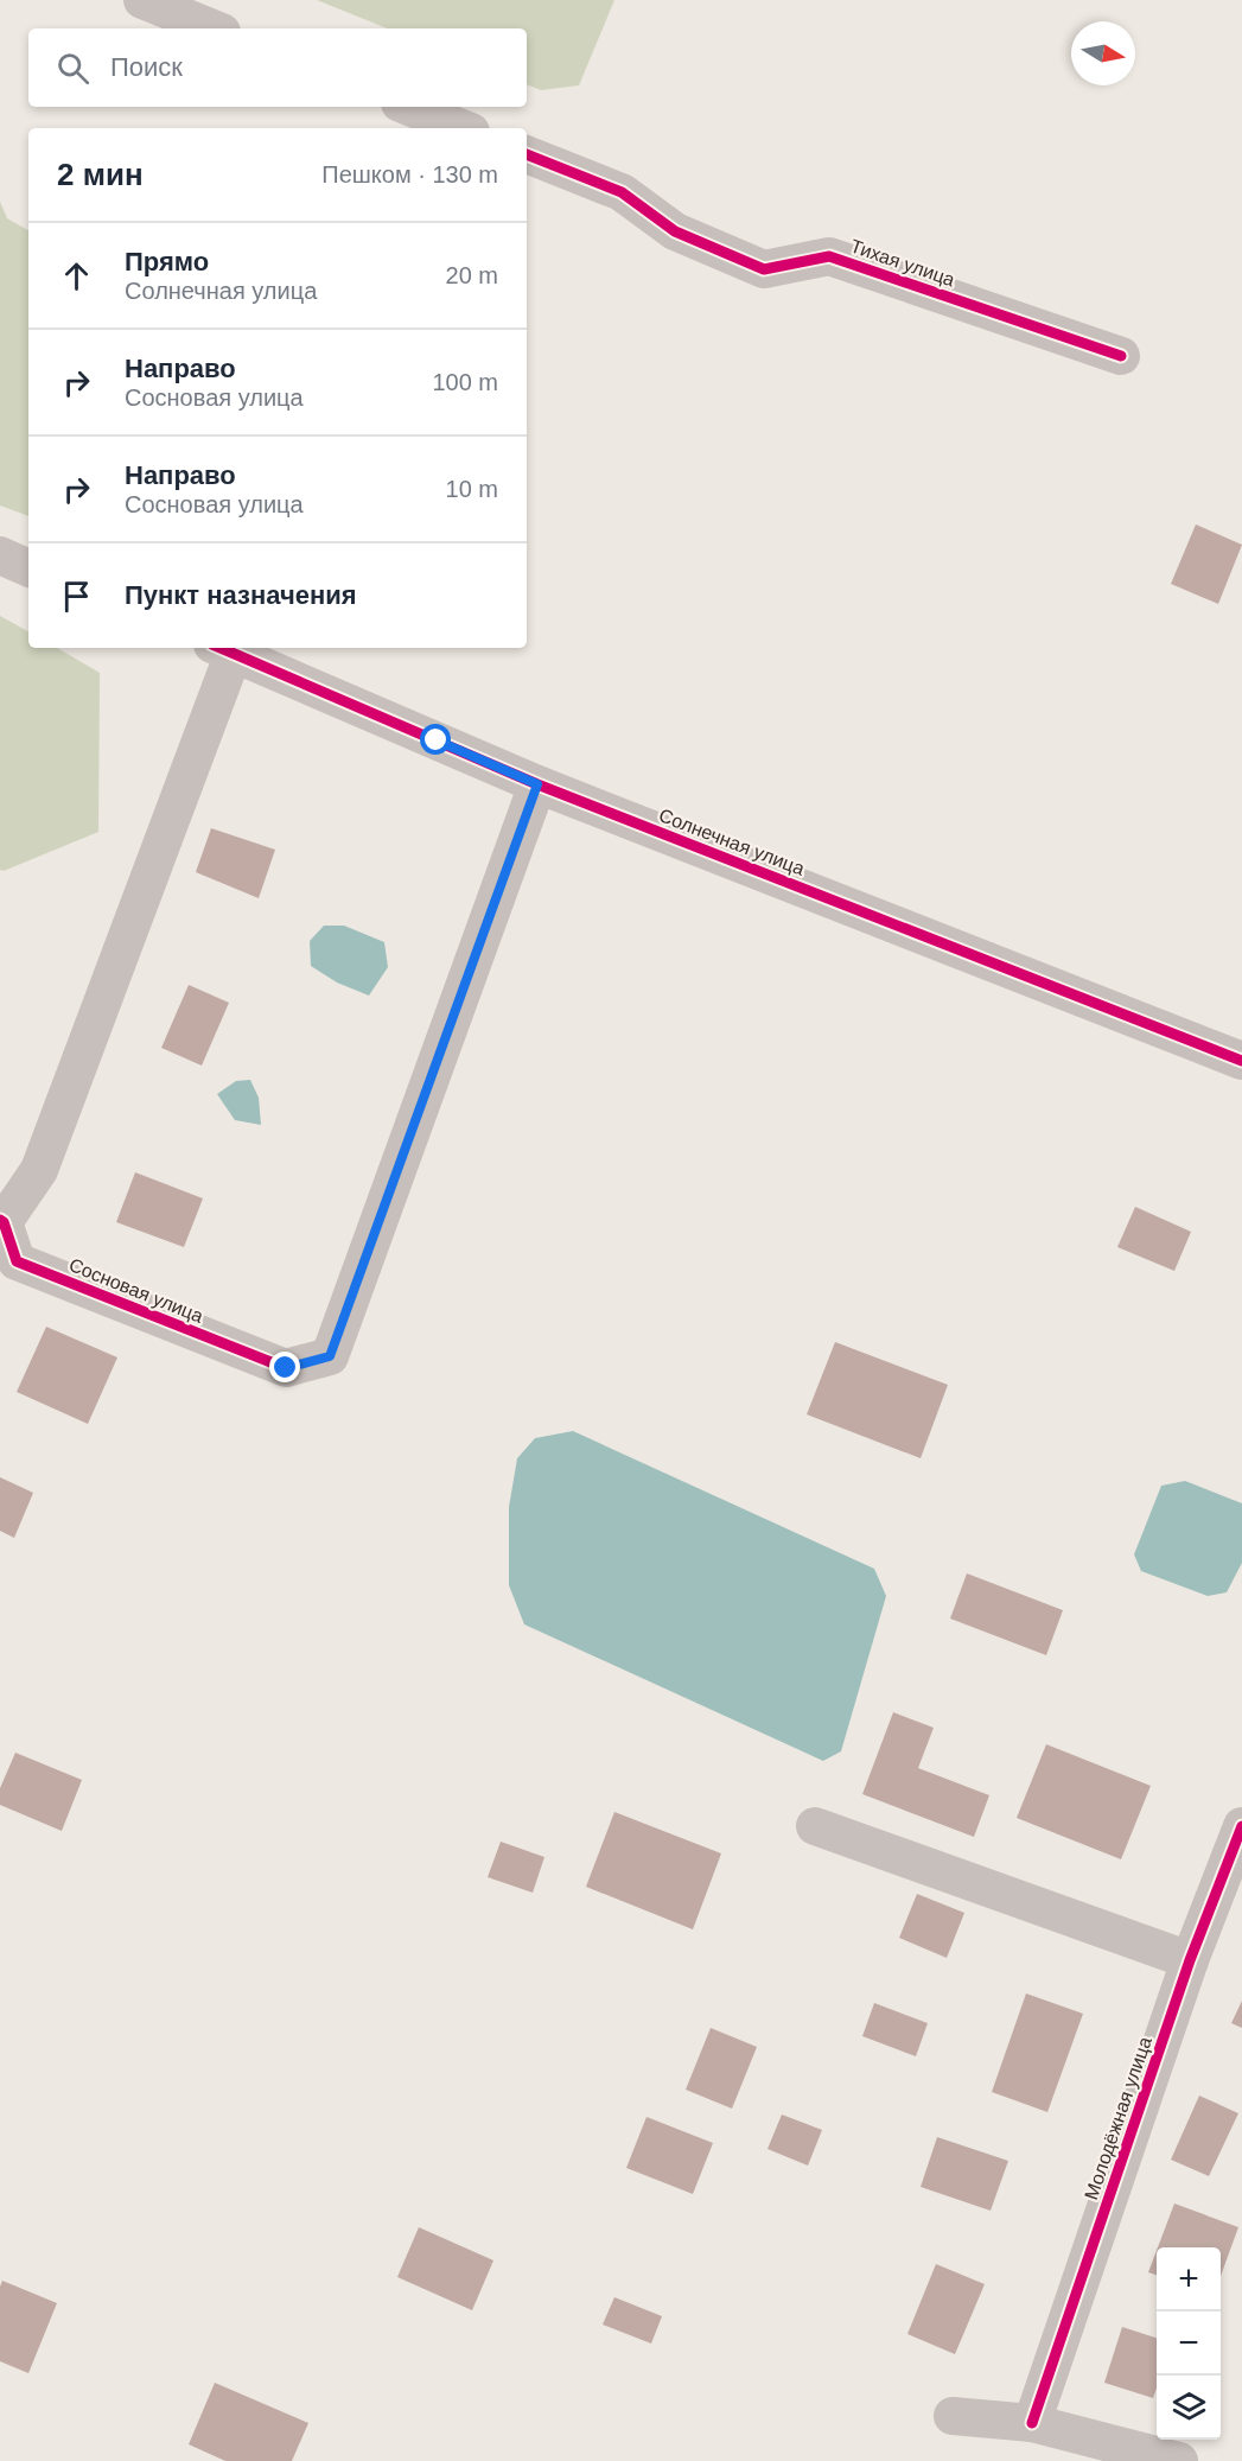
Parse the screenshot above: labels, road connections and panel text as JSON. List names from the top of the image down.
{
  "streets": {
    "street": [
      "Тихая улица",
      "Солнечная улица",
      "Сосновая улица",
      "Молодёжная улица"
    ]
  },
  "crossings": [
    ["Солнечная улица", "Сосновая улица"]
  ],
  "north": "right",
  "page": {
    "search": "Поиск",
    "heading": ["2 мин", "Пешком · 130 m"],
    "list": [
      ["Прямо", "Солнечная улица", "20 m"],
      ["Направо", "Сосновая улица", "100 m"],
      ["Направо", "Сосновая улица", "10 m"],
      "Пункт назначения"
    ],
    "map_buttons": ["+", "−"]
  }
}
